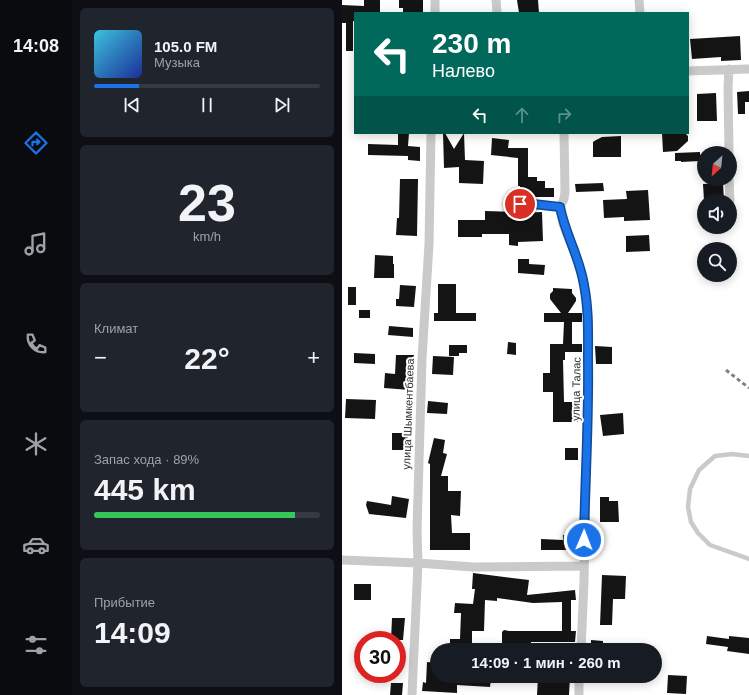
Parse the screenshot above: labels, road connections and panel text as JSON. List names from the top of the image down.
{
  "streets": {
    "street": ["улица Талас", "улица Шымкентбаева"]
  },
  "north": "bottom left",
  "page": {
    "tabs": "14:08",
    "turn": ["230 m", "Налево"],
    "song": ["105.0 FM", "Музыка"],
    "tile": [
      ["23", "km/h"],
      "Климат",
      ["Запас хода · 89%", "445 km"],
      ["Прибытие", "14:09"]
    ],
    "heat": ["−", "22°", "+"],
    "limit": "30",
    "trip": "14:09 · 1 мин · 260 m"
  }
}
